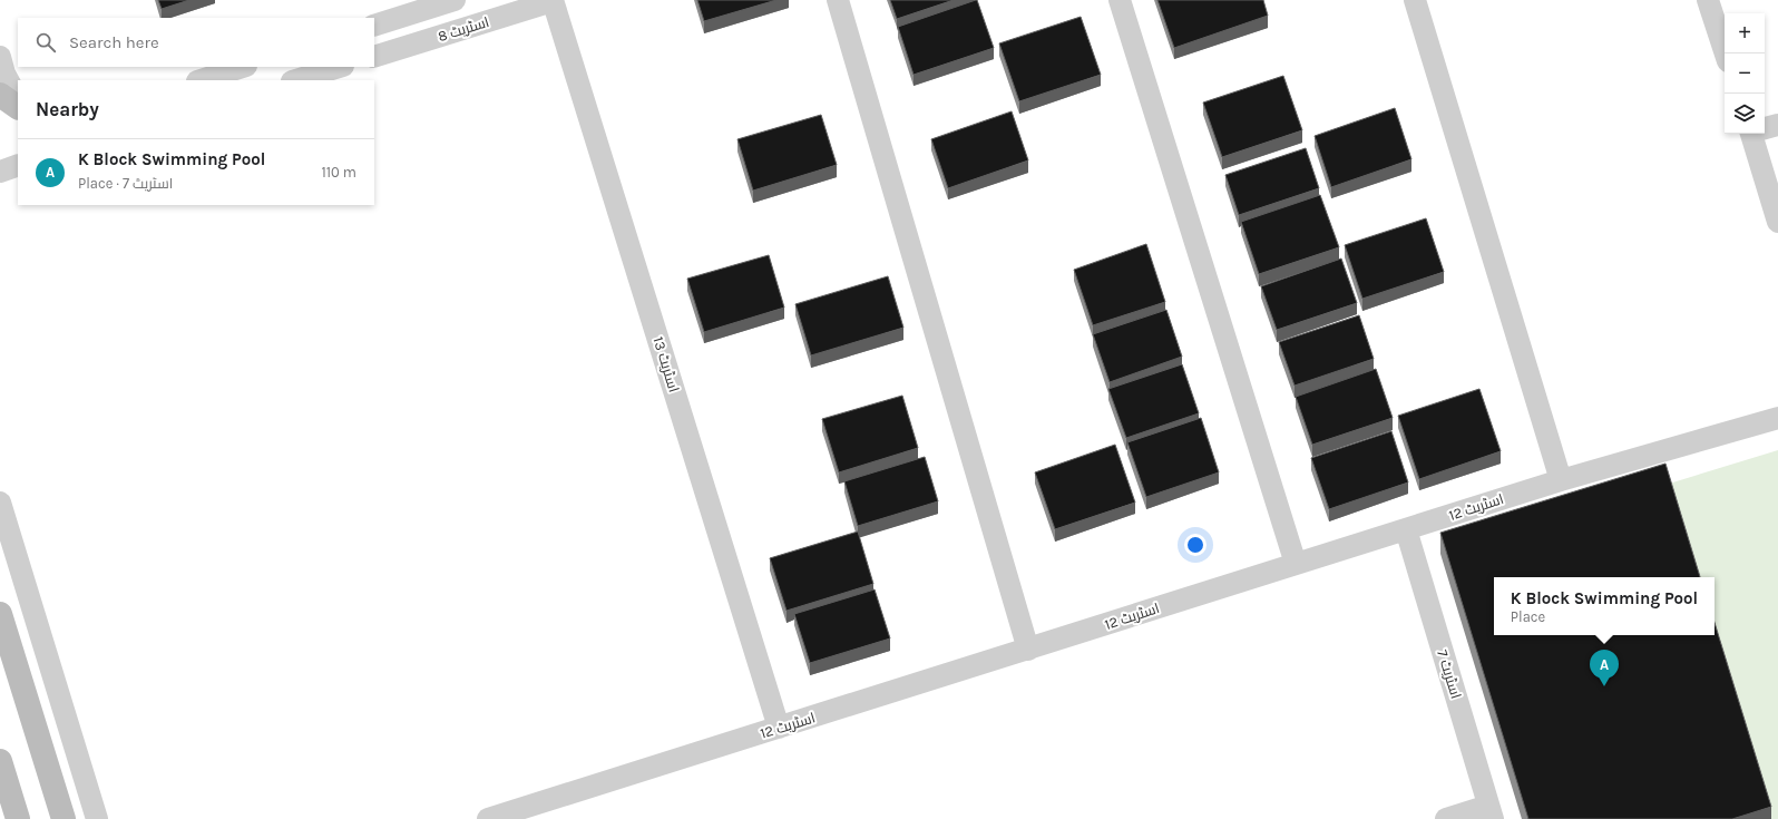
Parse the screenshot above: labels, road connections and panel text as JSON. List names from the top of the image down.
{
  "streets": {
    "street": [
      "اسٹریٹ 8",
      "اسٹریٹ 13",
      "اسٹریٹ 12",
      "اسٹریٹ 7"
    ]
  },
  "crossings": [
    ["اسٹریٹ 8", "اسٹریٹ 13"],
    ["اسٹریٹ 13", "اسٹریٹ 12"],
    ["اسٹریٹ 12", "اسٹریٹ 7"]
  ],
  "page": {
    "map_buttons": ["+", "−"],
    "search": "Search here",
    "heading": "Nearby",
    "list": [
      {
        "mark": "A",
        "name": "K Block Swimming Pool",
        "note": "Place · اسٹریٹ 7",
        "value": "110 m"
      }
    ],
    "popup": ["K Block Swimming Pool", "Place"],
    "pins": "A"
  }
}
